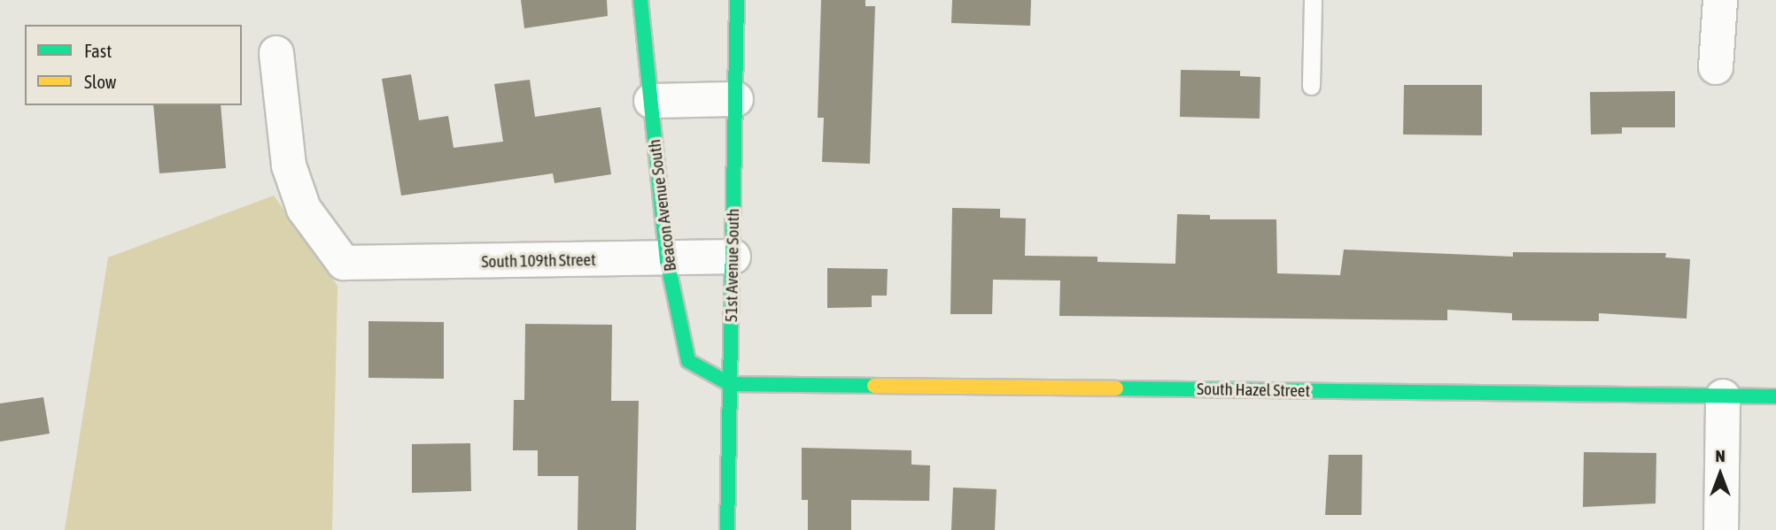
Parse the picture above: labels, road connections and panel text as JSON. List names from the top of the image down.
{
  "streets": {
    "street": [
      "Beacon Avenue South",
      "South 109th Street",
      "51st Avenue South",
      "South Hazel Street"
    ]
  },
  "crossings": [
    ["Beacon Avenue South", "South 109th Street"],
    ["Beacon Avenue South", "51st Avenue South"],
    ["Beacon Avenue South", "South Hazel Street"],
    ["South 109th Street", "51st Avenue South"],
    ["51st Avenue South", "South Hazel Street"]
  ],
  "legend": ["Fast", "Slow"],
  "north": "top"
}
